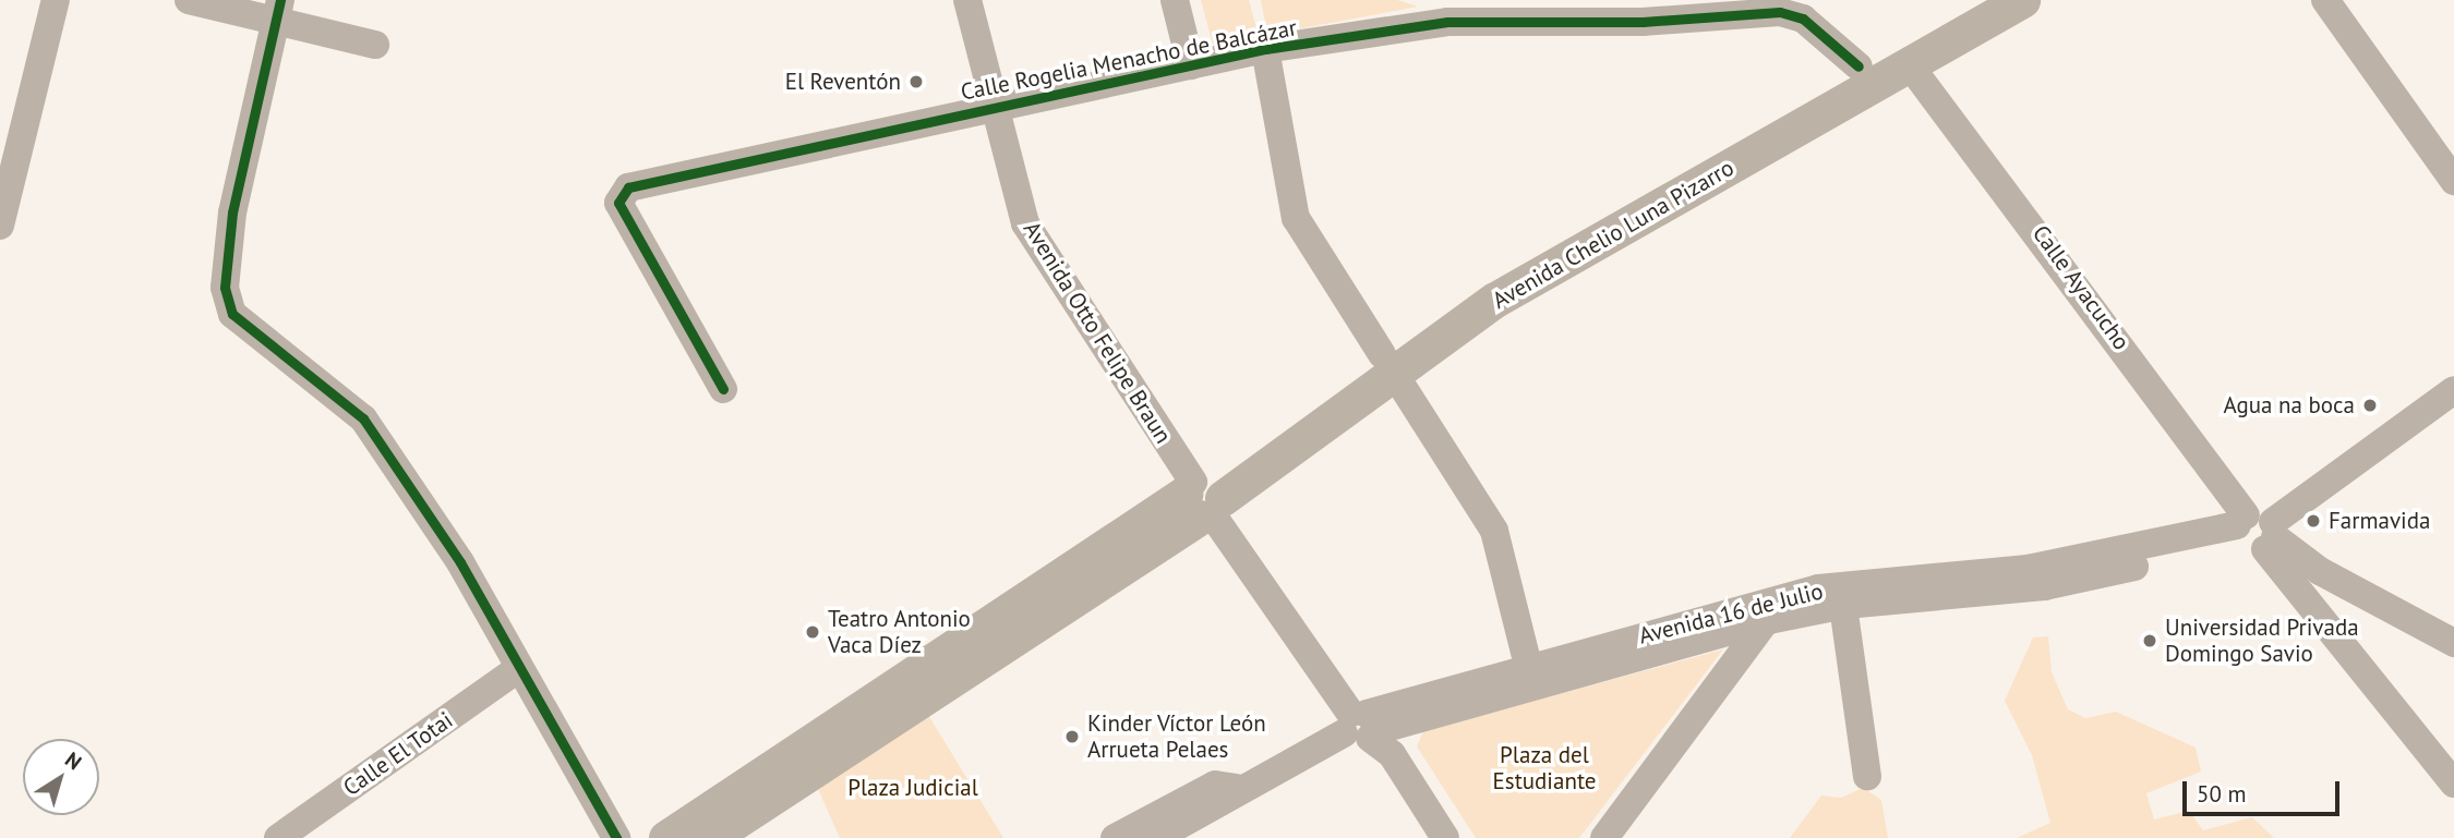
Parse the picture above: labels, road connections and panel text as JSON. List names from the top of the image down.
{
  "streets": {
    "main road": ["Avenida Chelio Luna Pizarro"],
    "street": [
      "Calle Rogelia Menacho de Balcázar",
      "Calle Ayacucho",
      "Avenida Otto Felipe Braun",
      "Avenida 16 de Julio",
      "Calle El Totai"
    ]
  },
  "crossings": [
    ["Calle Rogelia Menacho de Balcázar", "Avenida Chelio Luna Pizarro"],
    ["Calle Rogelia Menacho de Balcázar", "Avenida Otto Felipe Braun"],
    ["Avenida Chelio Luna Pizarro", "Calle Ayacucho"],
    ["Avenida Chelio Luna Pizarro", "Avenida Otto Felipe Braun"],
    ["Calle Ayacucho", "Avenida 16 de Julio"],
    ["Avenida Otto Felipe Braun", "Avenida 16 de Julio"]
  ],
  "parks": ["Plaza del Estudiante", "Plaza Judicial"],
  "places": [
    "El Reventón",
    "Agua na boca",
    "Farmavida",
    "Teatro Antonio Vaca Díez",
    "Universidad Privada Domingo Savio",
    "Kinder Víctor León Arrueta Pelaes"
  ],
  "scale_bar": "50 m",
  "north": "top right"
}
